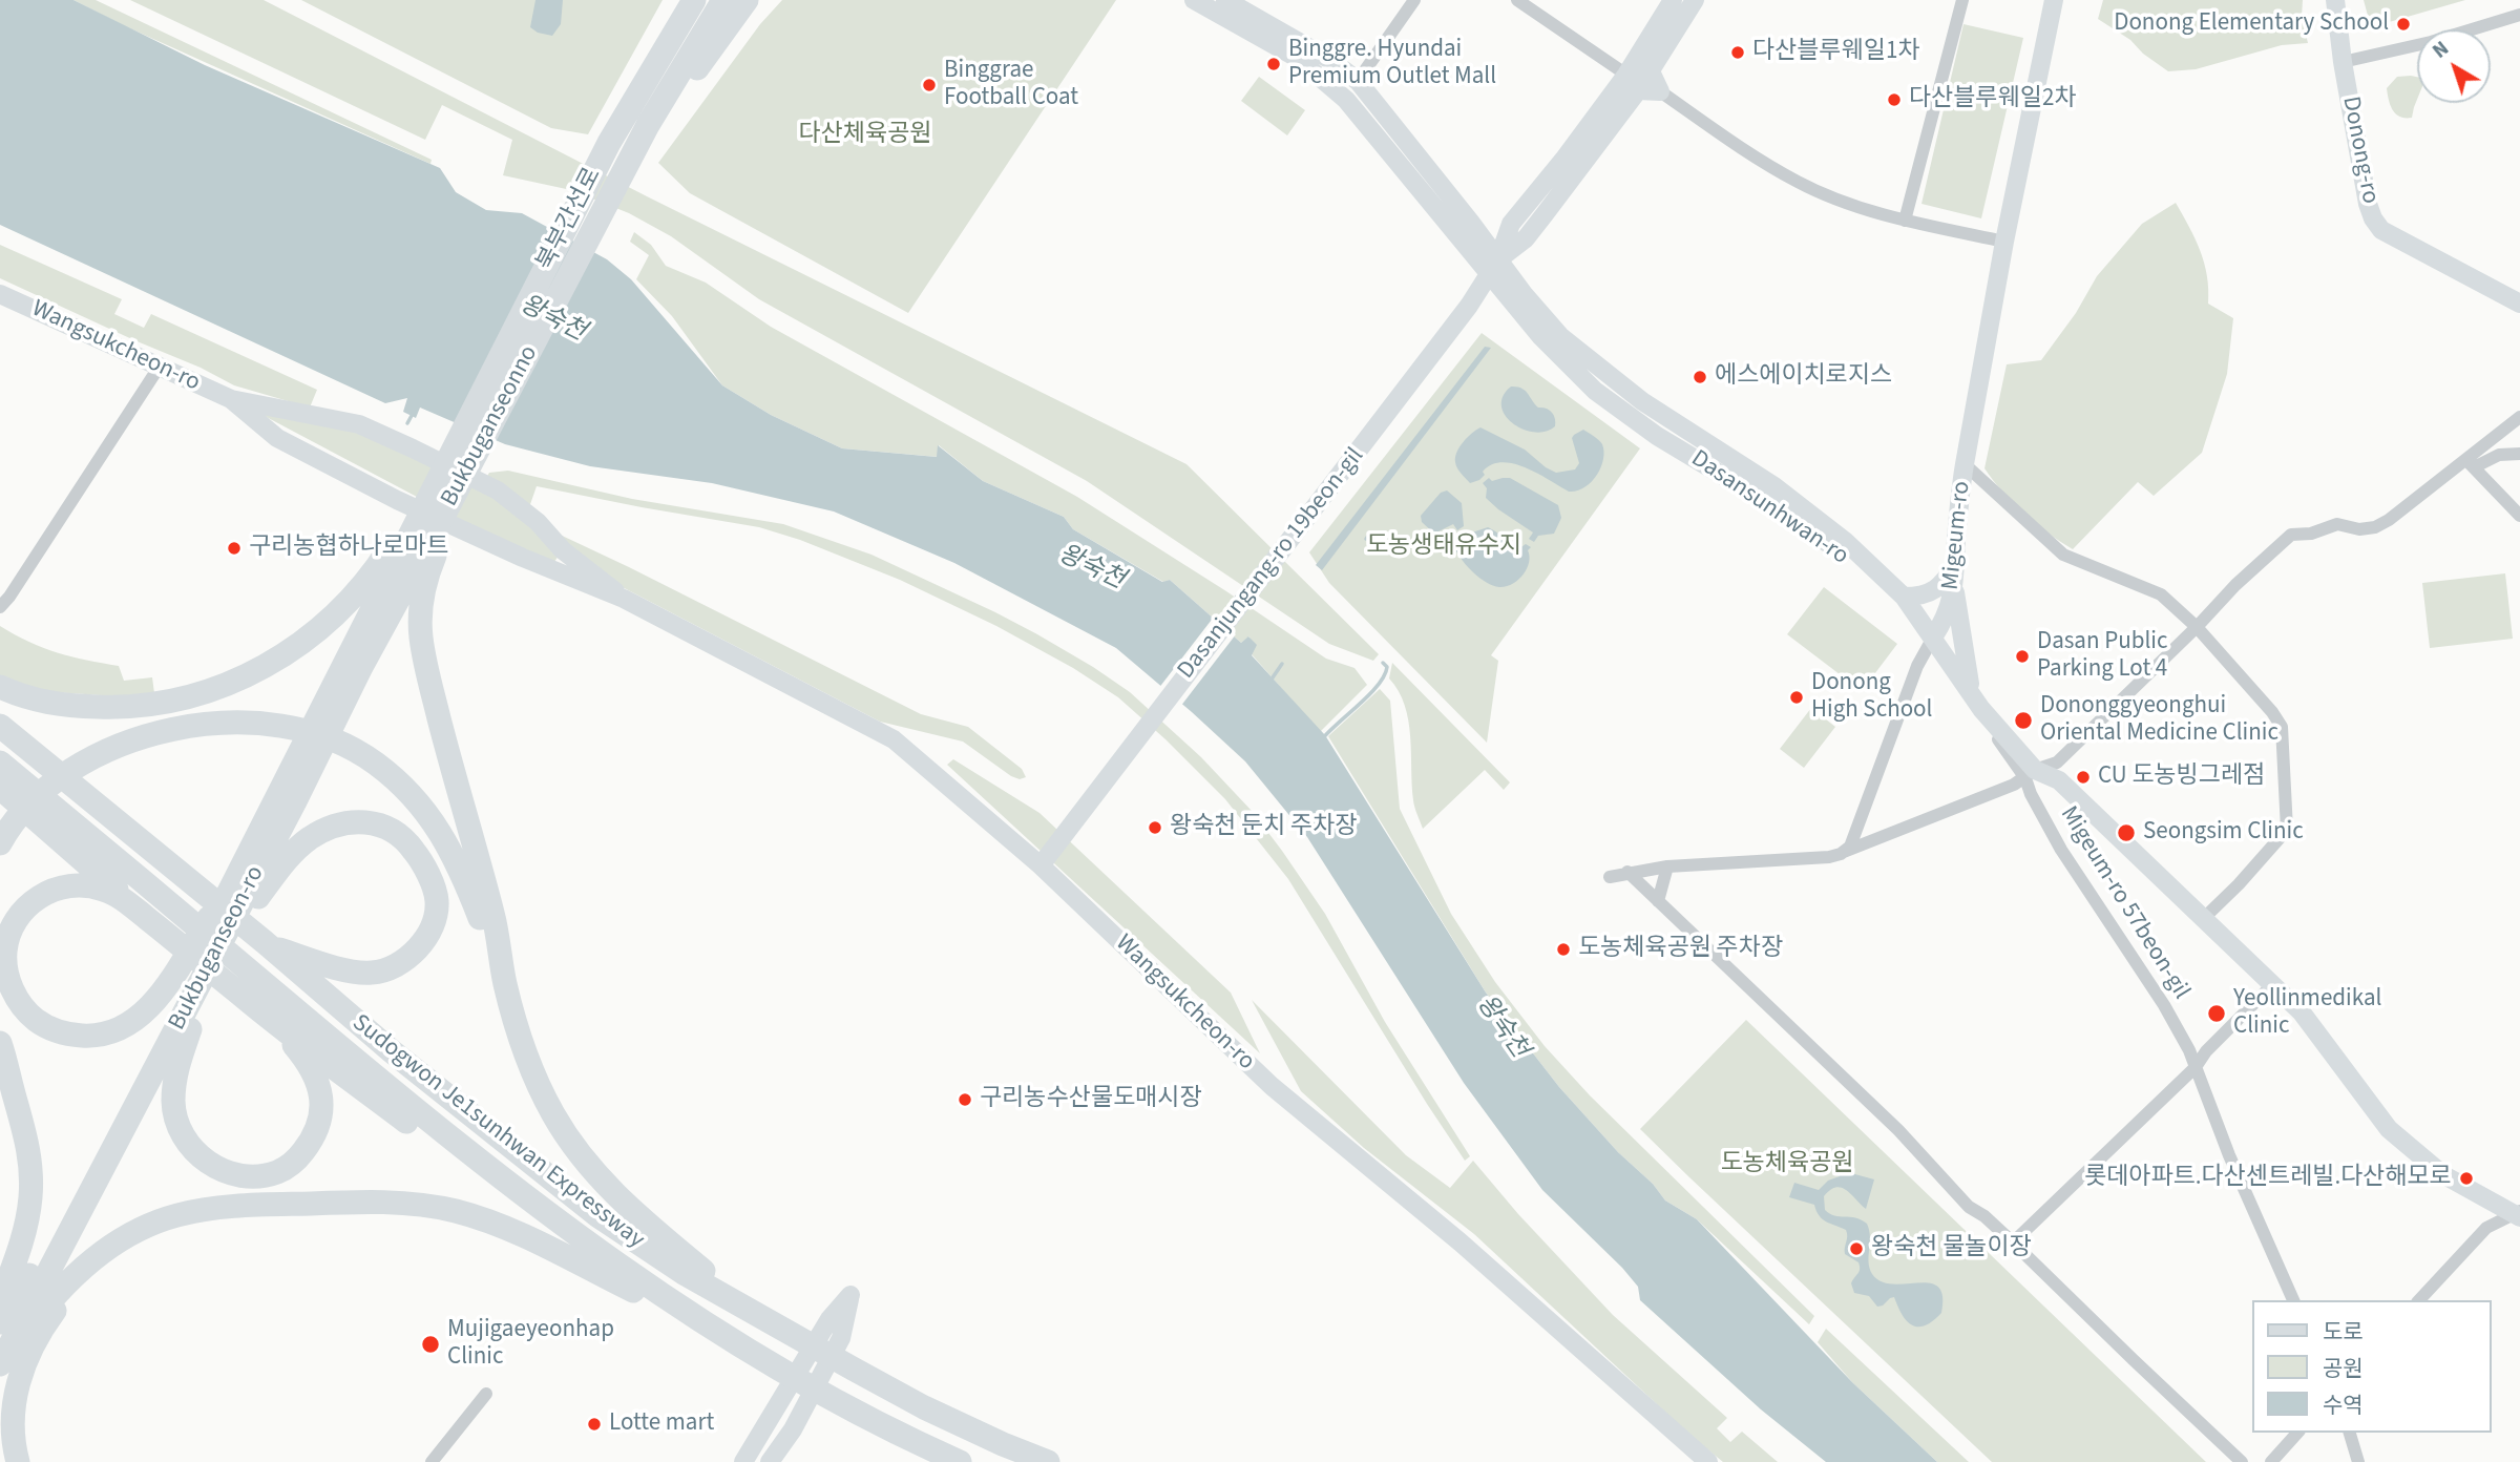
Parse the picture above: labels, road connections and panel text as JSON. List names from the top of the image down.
{
  "streets": {
    "highway": [
      "북부간선로",
      "Bukbuganseonno",
      "Bukbuganseon-ro",
      "Sudogwon Je1sunhwan Expressway"
    ],
    "street": [
      "Donong-ro",
      "Wangsukcheon-ro",
      "Dasansunhwan-ro",
      "Migeum-ro",
      "Dasanjungang-ro 19beon-gil",
      "Migeum-ro 57beon-gil"
    ]
  },
  "crossings": [
    ["북부간선로", "Bukbuganseonno"],
    ["Wangsukcheon-ro", "Dasanjungang-ro 19beon-gil"],
    ["Bukbuganseonno", "Bukbuganseon-ro"],
    ["Dasansunhwan-ro", "Migeum-ro"],
    ["Dasansunhwan-ro", "Dasanjungang-ro 19beon-gil"]
  ],
  "water": ["왕숙천"],
  "parks": ["다산체육공원", "도농생태유수지", "도농체육공원"],
  "places": [
    "Donong Elementary School",
    "다산블루웨일1차",
    "Binggre. Hyundai Premium Outlet Mall",
    "Binggrae Football Coat",
    "다산블루웨일2차",
    "에스에이치로지스",
    "구리농협하나로마트",
    "Dasan Public Parking Lot 4",
    "Donong High School",
    "Dononggyeonghui Oriental Medicine Clinic",
    "CU 도농빙그레점",
    "왕숙천 둔치 주차장",
    "Seongsim Clinic",
    "도농체육공원 주차장",
    "Yeollinmedikal Clinic",
    "구리농수산물도매시장",
    "롯데아파트.다산센트레빌.다산해모로",
    "왕숙천 물놀이장",
    "Mujigaeyeonhap Clinic",
    "Lotte mart"
  ],
  "legend": ["도로", "공원", "수역"],
  "north": "top left"
}
